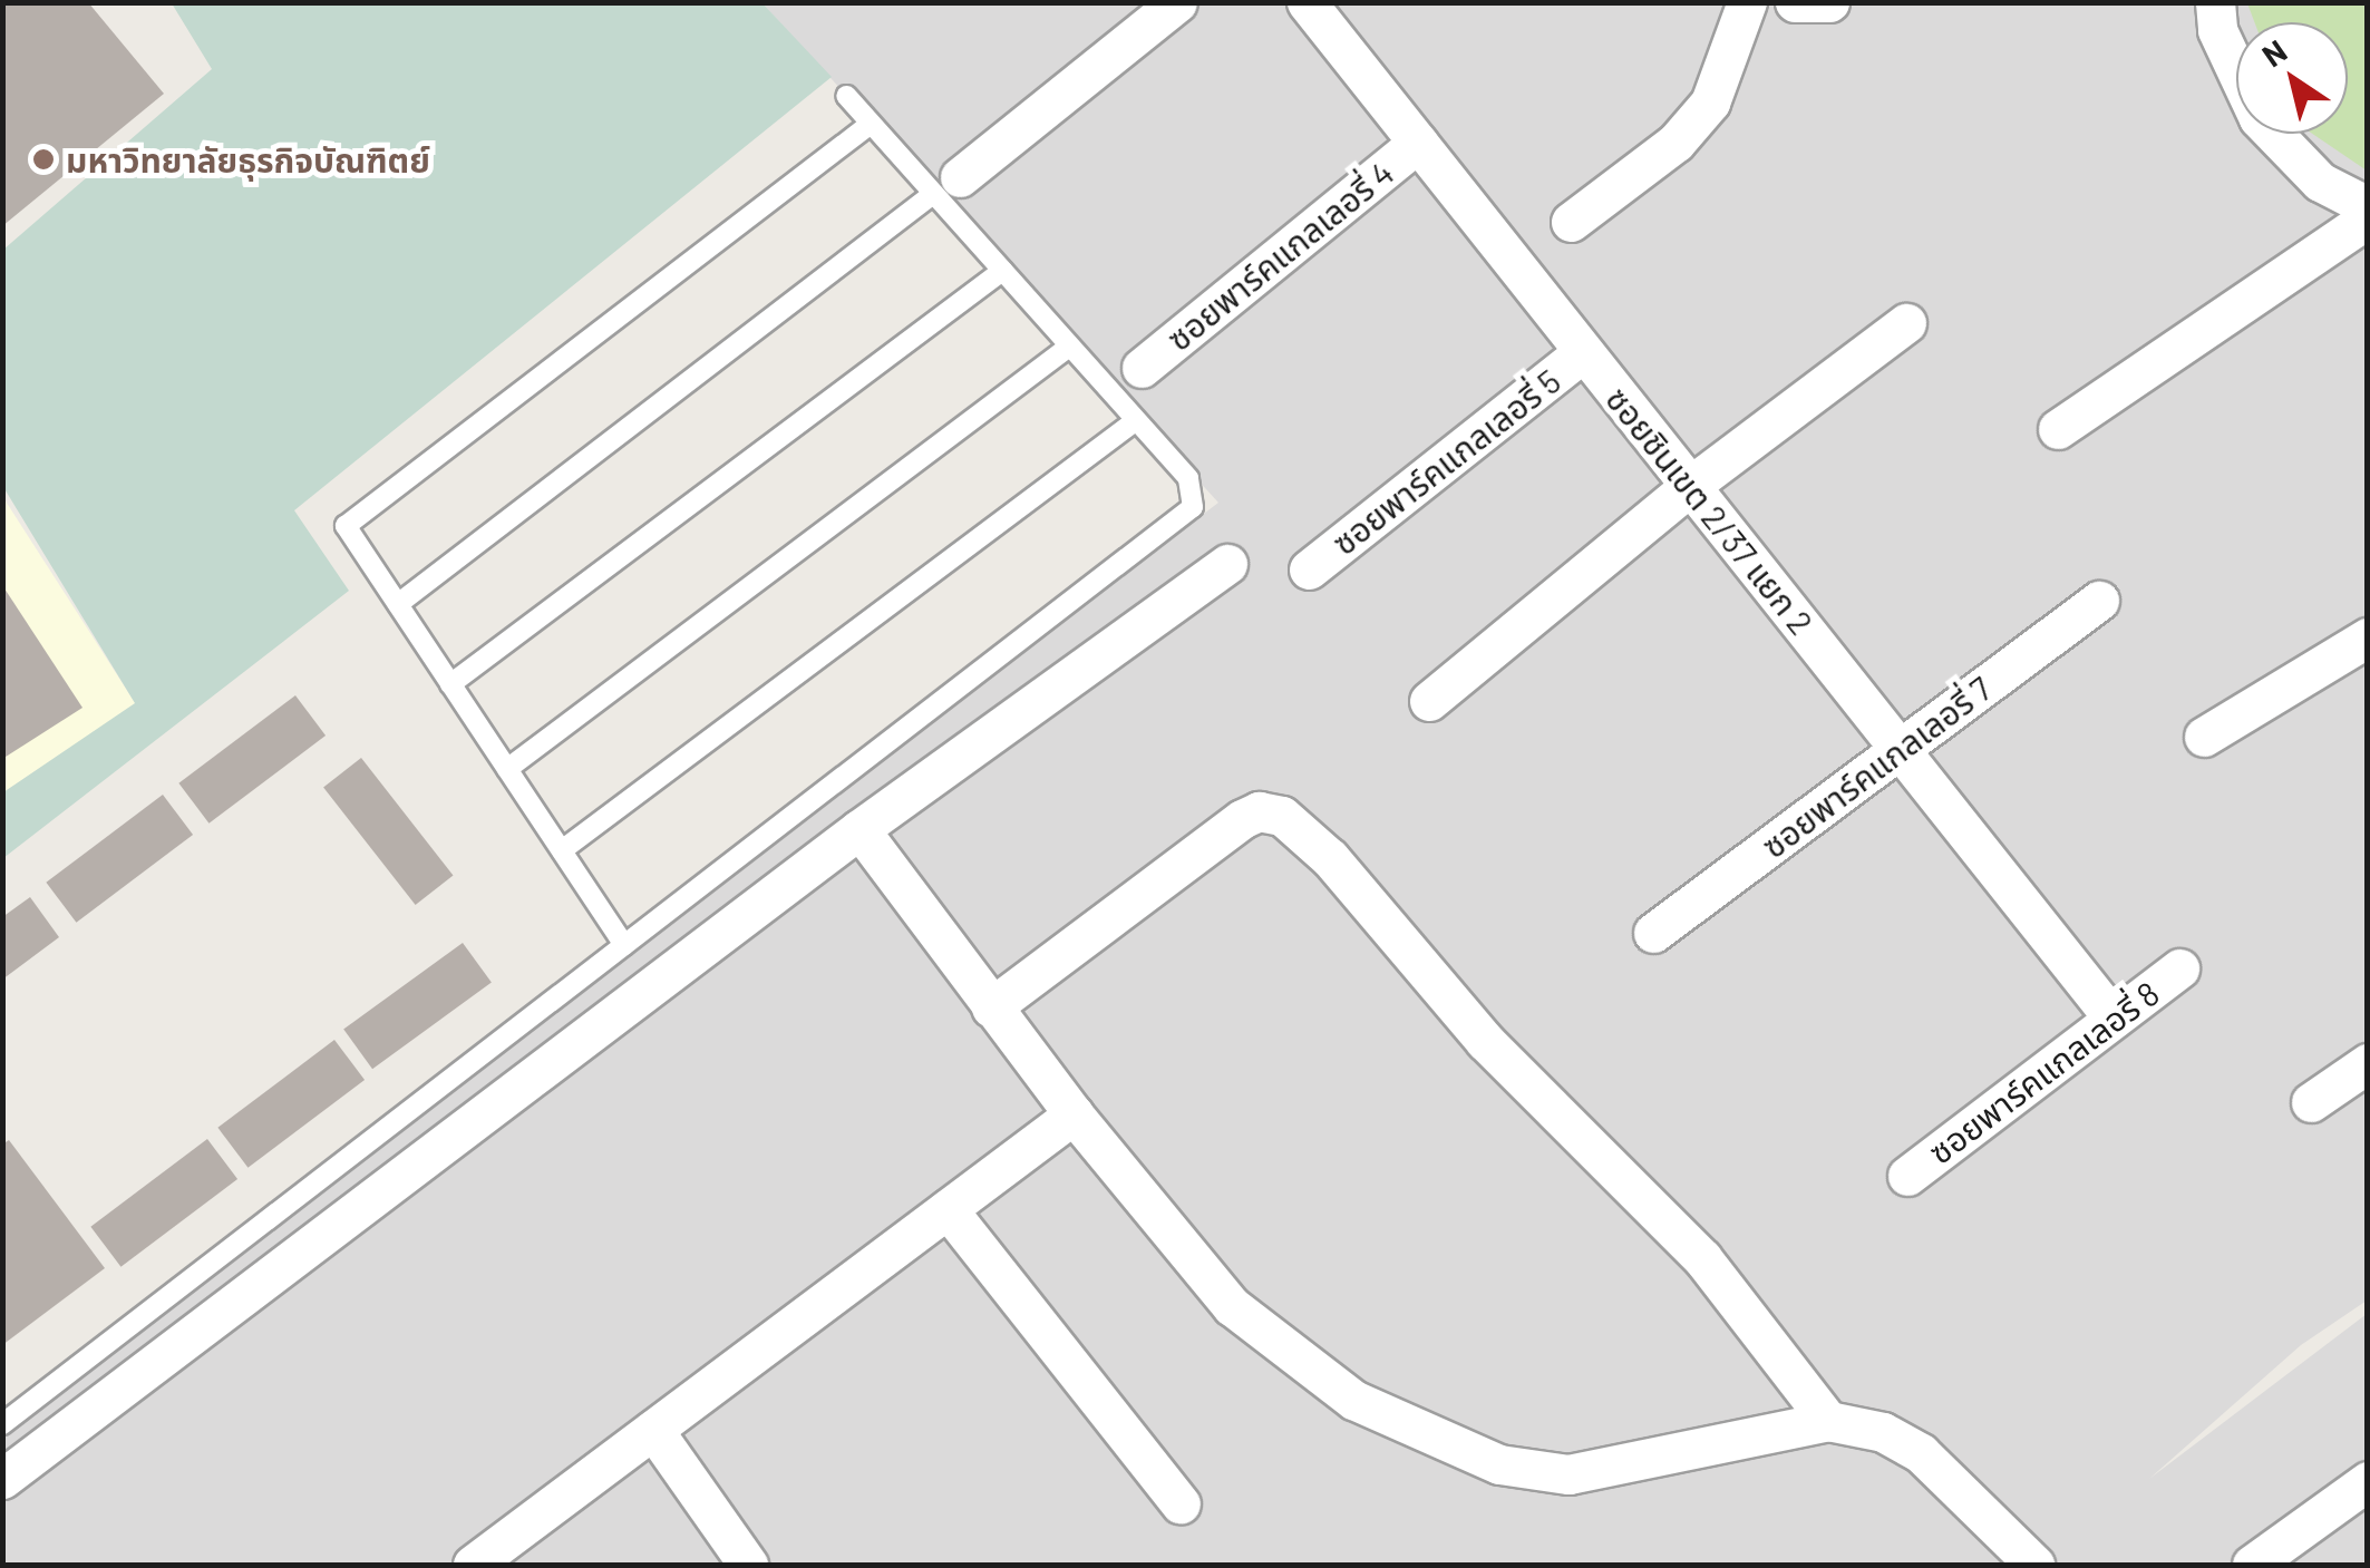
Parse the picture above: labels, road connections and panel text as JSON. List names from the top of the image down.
{
  "streets": {
    "street": [
      "ซอยพาร์คแกลเลอรี่ 4",
      "ซอยพาร์คแกลเลอรี่ 5",
      "ซอยชินเขต 2/37 แยก 2",
      "ซอยพาร์คแกลเลอรี่ 7",
      "ซอยพาร์คแกลเลอรี่ 8"
    ]
  },
  "crossings": [
    ["ซอยพาร์คแกลเลอรี่ 4", "ซอยชินเขต 2/37 แยก 2"],
    ["ซอยพาร์คแกลเลอรี่ 5", "ซอยชินเขต 2/37 แยก 2"],
    ["ซอยชินเขต 2/37 แยก 2", "ซอยพาร์คแกลเลอรี่ 7"],
    ["ซอยชินเขต 2/37 แยก 2", "ซอยพาร์คแกลเลอรี่ 8"]
  ],
  "places": ["มหาวิทยาลัยธุรกิจบัณฑิตย์"],
  "north": "top left"
}
